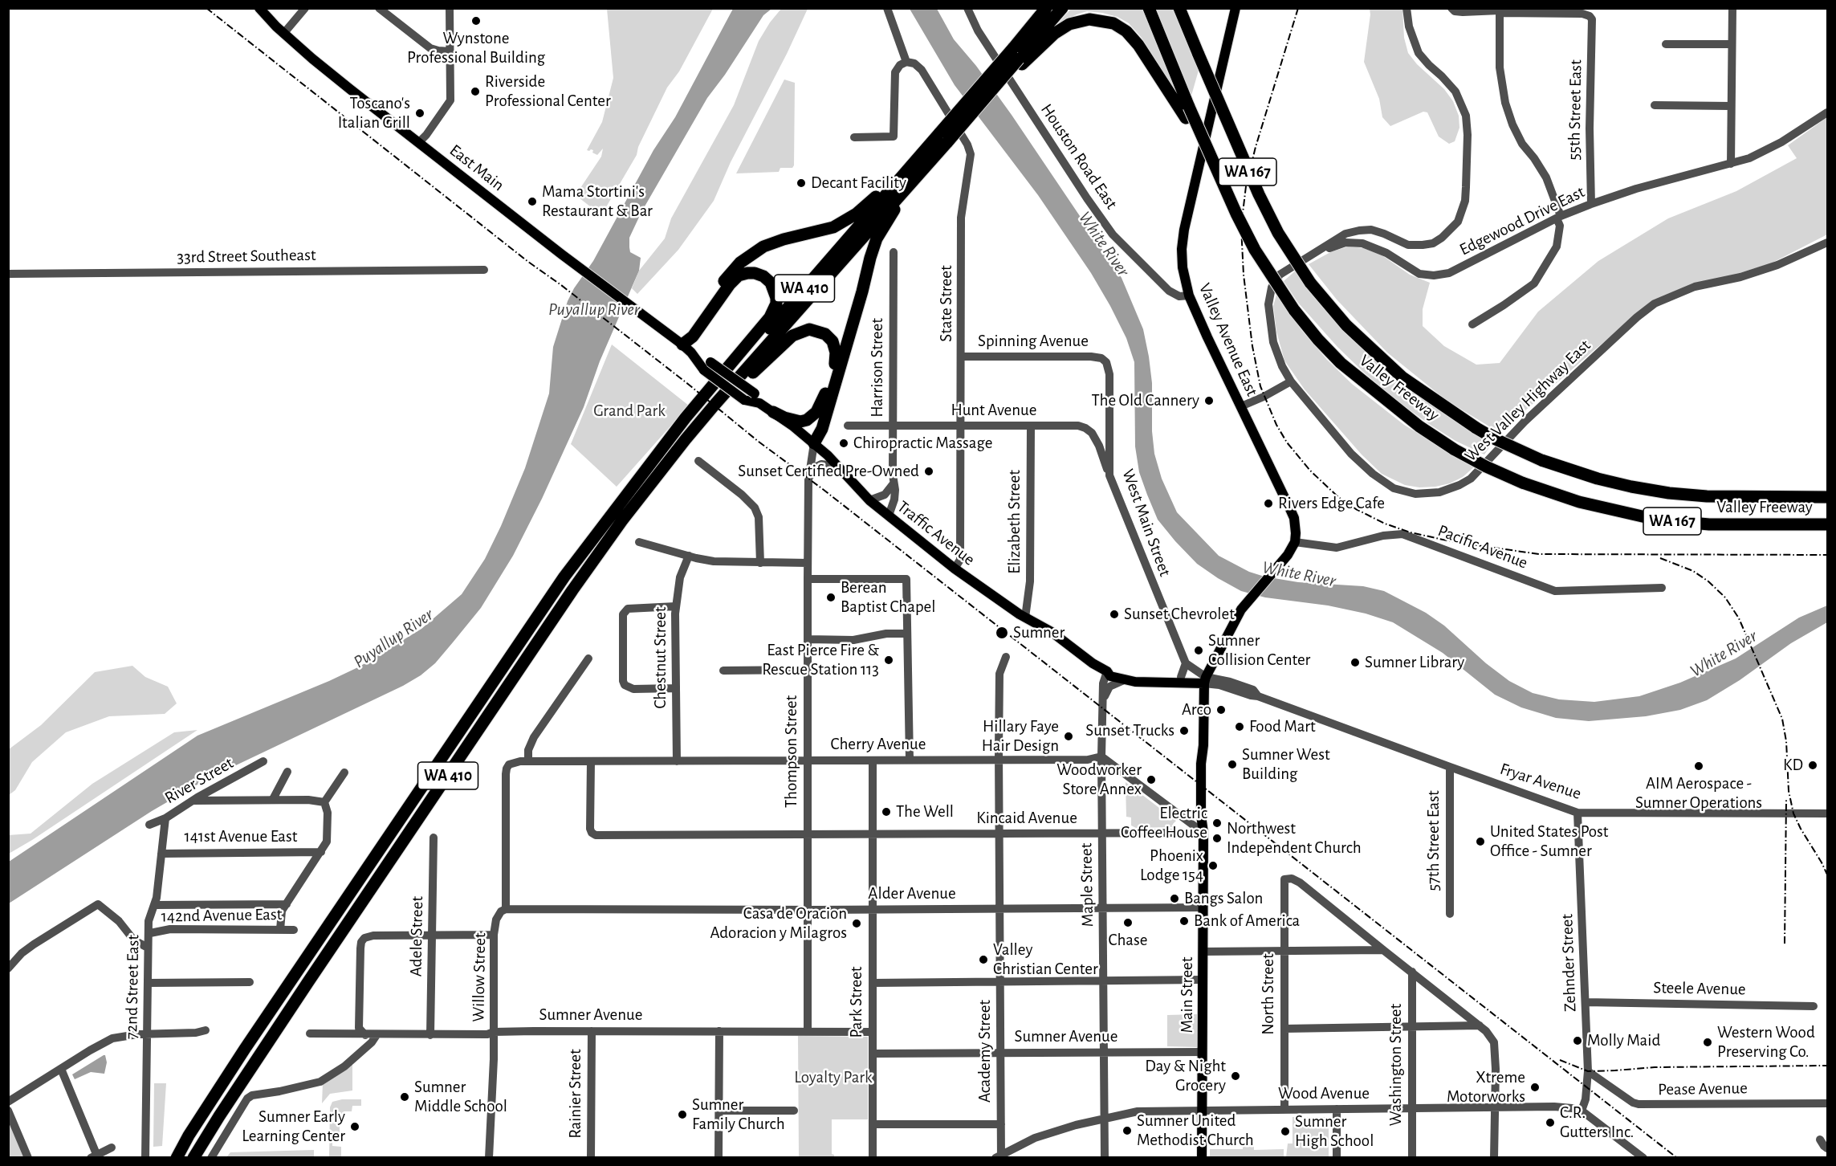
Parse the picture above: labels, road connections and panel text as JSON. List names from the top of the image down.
{
  "streets": {
    "highway": ["WA 167", "WA 410", "Valley Freeway"],
    "main road": [
      "East Main",
      "Valley Avenue East",
      "Traffic Avenue",
      "Main Street"
    ],
    "street": [
      "55th Street East",
      "Houston Road East",
      "Edgewood Drive East",
      "33rd Street Southeast",
      "State Street",
      "Spinning Avenue",
      "Harrison Street",
      "West Valley Highway East",
      "Hunt Avenue",
      "Elizabeth Street",
      "West Main Street",
      "Pacific Avenue",
      "Chestnut Street",
      "Cherry Avenue",
      "Thompson Street",
      "River Street",
      "Fryar Avenue",
      "Kincaid Avenue",
      "141st Avenue East",
      "57th Street East",
      "Maple Street",
      "Alder Avenue",
      "142nd Avenue East",
      "Adele Street",
      "Zehnder Street",
      "Willow Street",
      "72nd Street East",
      "Steele Avenue",
      "North Street",
      "Park Street",
      "Sumner Avenue",
      "Academy Street",
      "Washington Street",
      "Pease Avenue",
      "Rainier Street",
      "Wood Avenue"
    ]
  },
  "crossings": [
    ["55th Street East", "Edgewood Drive East"],
    ["Houston Road East", "Valley Avenue East"],
    ["East Main", "Traffic Avenue"],
    ["Edgewood Drive East", "West Valley Highway East"],
    ["State Street", "Spinning Avenue"],
    ["State Street", "Hunt Avenue"],
    ["State Street", "Traffic Avenue"],
    ["Valley Avenue East", "Pacific Avenue"],
    ["Spinning Avenue", "West Main Street"],
    ["Harrison Street", "Hunt Avenue"],
    ["Harrison Street", "Traffic Avenue"],
    ["Hunt Avenue", "Elizabeth Street"],
    ["Hunt Avenue", "West Main Street"],
    ["Elizabeth Street", "Traffic Avenue"],
    ["Traffic Avenue", "Thompson Street"],
    ["Traffic Avenue", "Fryar Avenue"],
    ["Traffic Avenue", "Maple Street"],
    ["Traffic Avenue", "Main Street"],
    ["Chestnut Street", "Cherry Avenue"],
    ["Cherry Avenue", "Thompson Street"],
    ["Cherry Avenue", "Kincaid Avenue"],
    ["Cherry Avenue", "Maple Street"],
    ["Cherry Avenue", "Willow Street"],
    ["Cherry Avenue", "Park Street"],
    ["Cherry Avenue", "Academy Street"],
    ["Thompson Street", "Kincaid Avenue"],
    ["Thompson Street", "Alder Avenue"],
    ["Thompson Street", "Sumner Avenue"],
    ["River Street", "72nd Street East"],
    ["Fryar Avenue", "57th Street East"],
    ["Fryar Avenue", "Zehnder Street"],
    ["Fryar Avenue", "Main Street"],
    ["Kincaid Avenue", "Maple Street"],
    ["Kincaid Avenue", "Main Street"],
    ["Kincaid Avenue", "Park Street"],
    ["Kincaid Avenue", "Academy Street"],
    ["141st Avenue East", "72nd Street East"],
    ["Maple Street", "Alder Avenue"],
    ["Maple Street", "Sumner Avenue"],
    ["Maple Street", "Wood Avenue"],
    ["Alder Avenue", "Willow Street"],
    ["Alder Avenue", "Main Street"],
    ["Alder Avenue", "Park Street"],
    ["Alder Avenue", "Academy Street"],
    ["142nd Avenue East", "72nd Street East"],
    ["Adele Street", "Sumner Avenue"],
    ["Zehnder Street", "Steele Avenue"],
    ["Zehnder Street", "Pease Avenue"],
    ["Zehnder Street", "Wood Avenue"],
    ["Willow Street", "Sumner Avenue"],
    ["North Street", "Wood Avenue"],
    ["Main Street", "Sumner Avenue"],
    ["Main Street", "Wood Avenue"],
    ["Park Street", "Sumner Avenue"],
    ["Sumner Avenue", "Academy Street"],
    ["Sumner Avenue", "Rainier Street"],
    ["Academy Street", "Wood Avenue"],
    ["Washington Street", "Wood Avenue"]
  ],
  "water": ["White River", "Puyallup River"],
  "parks": ["Grand Park", "Loyalty Park"],
  "places": [
    "Wynstone Professional Building",
    "Riverside Professional Center",
    "Toscano's Italian Grill",
    "Decant Facility",
    "Mama Stortini's Restaurant & Bar",
    "The Old Cannery",
    "Chiropractic Massage",
    "Sunset Certified Pre-Owned",
    "Rivers Edge Cafe",
    "Berean Baptist Chapel",
    "Sunset Chevrolet",
    "Sumner",
    "Sumner Collision Center",
    "East Pierce Fire & Rescue Station 113",
    "Sumner Library",
    "Arco",
    "Food Mart",
    "Sunset Trucks",
    "Hillary Faye Hair Design",
    "Sumner West Building",
    "KD",
    "AIM Aerospace - Sumner Operations",
    "Woodworker Store Annex",
    "The Well",
    "Electric Coffee House",
    "Northwest Independent Church",
    "United States Post Office - Sumner",
    "Phoenix Lodge 154",
    "Bangs Salon",
    "Bank of America",
    "Chase",
    "Casa de Oracion Adoracion y Milagros",
    "Valley Christian Center",
    "Molly Maid",
    "Western Wood Preserving Co.",
    "Day & Night Grocery",
    "Xtreme Motorworks",
    "Sumner Middle School",
    "Sumner Family Church",
    "C.R. Gutters Inc.",
    "Sumner Early Learning Center",
    "Sumner United Methodist Church",
    "Sumner High School"
  ]
}
